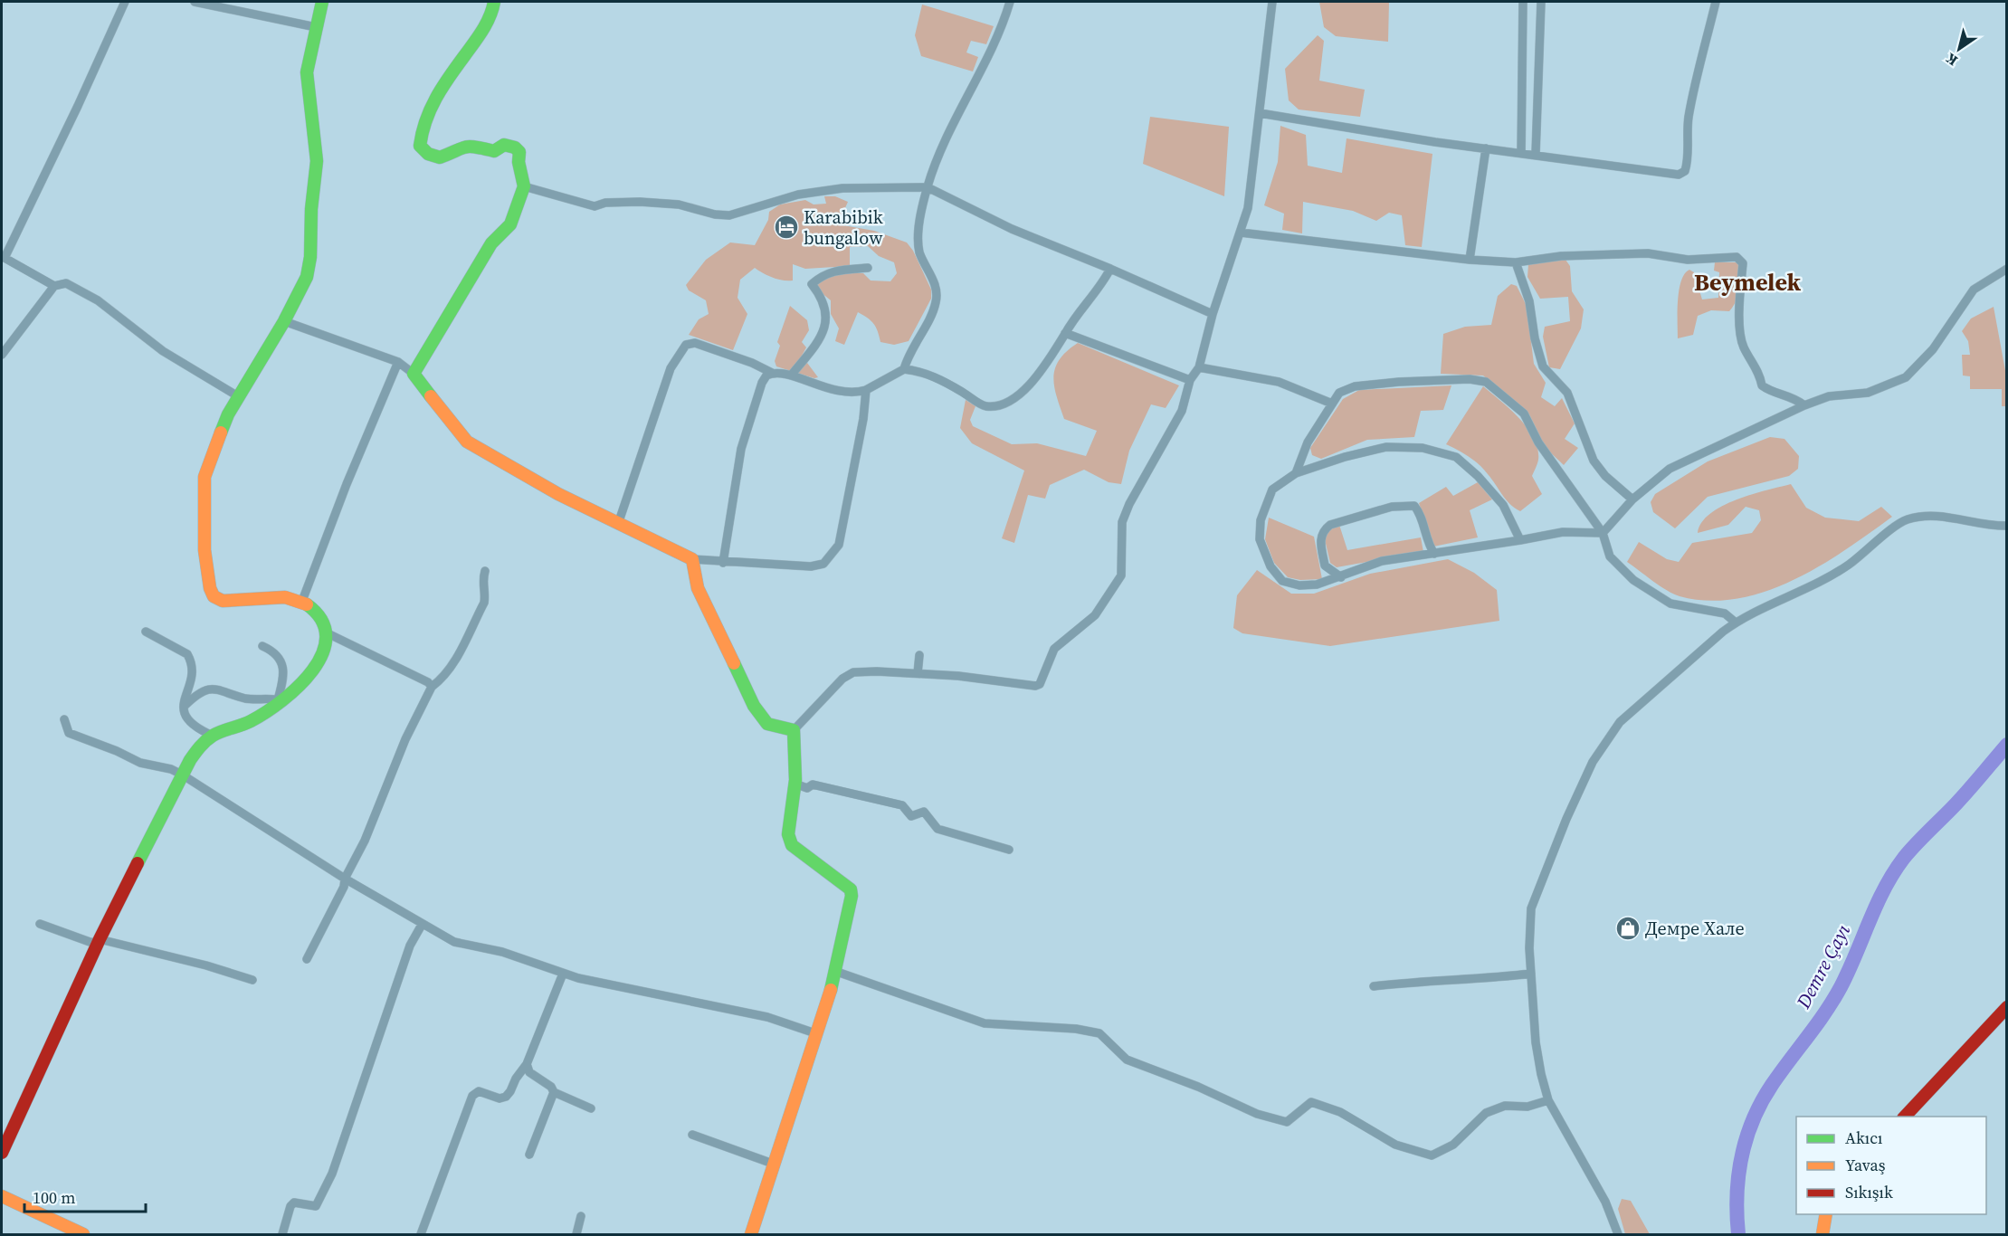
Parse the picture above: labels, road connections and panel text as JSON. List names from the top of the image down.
{
  "districts": ["Beymelek"],
  "water": ["Demre Çayı"],
  "places": {
    "hotel": ["Karabibik bungalow"],
    "shop": ["Демре Хале"]
  },
  "legend": ["Akıcı", "Yavaş", "Sıkışık"],
  "scale_bar": "100 m",
  "north": "bottom left"
}
